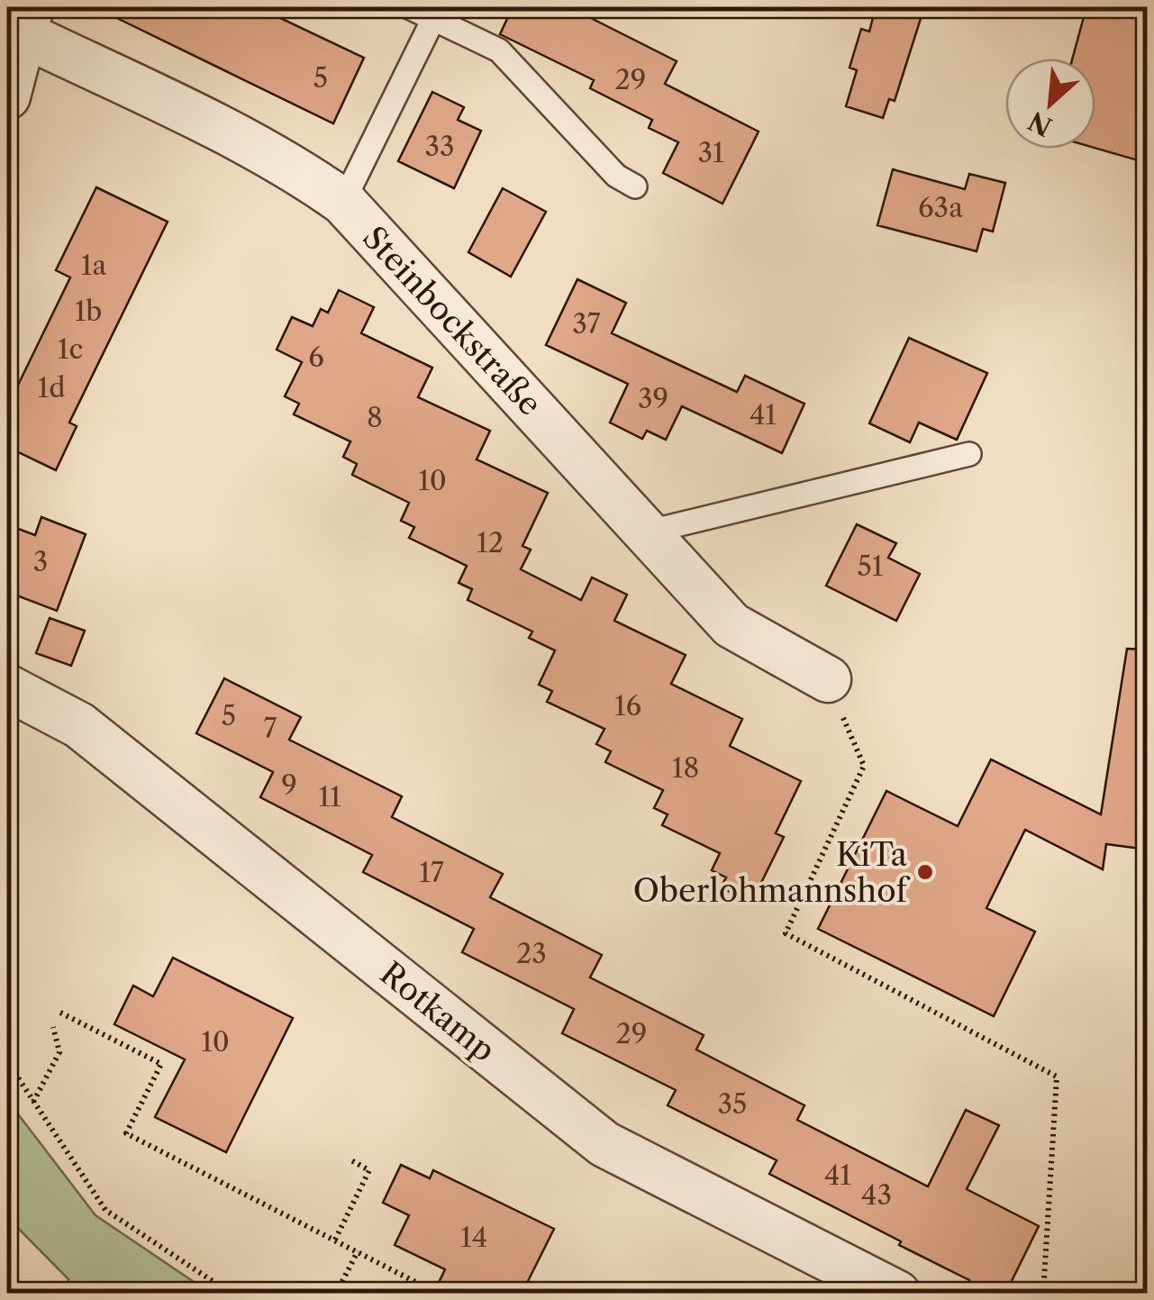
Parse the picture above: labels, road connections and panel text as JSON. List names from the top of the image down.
{
  "streets": {
    "street": ["Steinbockstraße", "Rotkamp"]
  },
  "places": ["KiTa Oberlohmannshof"],
  "house_numbers": [
    "5",
    "29",
    "33",
    "31",
    "63a",
    "1a",
    "1b",
    "37",
    "1c",
    "6",
    "1d",
    "39",
    "41",
    "8",
    "10",
    "12",
    "3",
    "51",
    "16",
    "5",
    "7",
    "18",
    "9",
    "11",
    "17",
    "23",
    "29",
    "10",
    "35",
    "41",
    "43",
    "14"
  ],
  "north": "bottom left"
}
